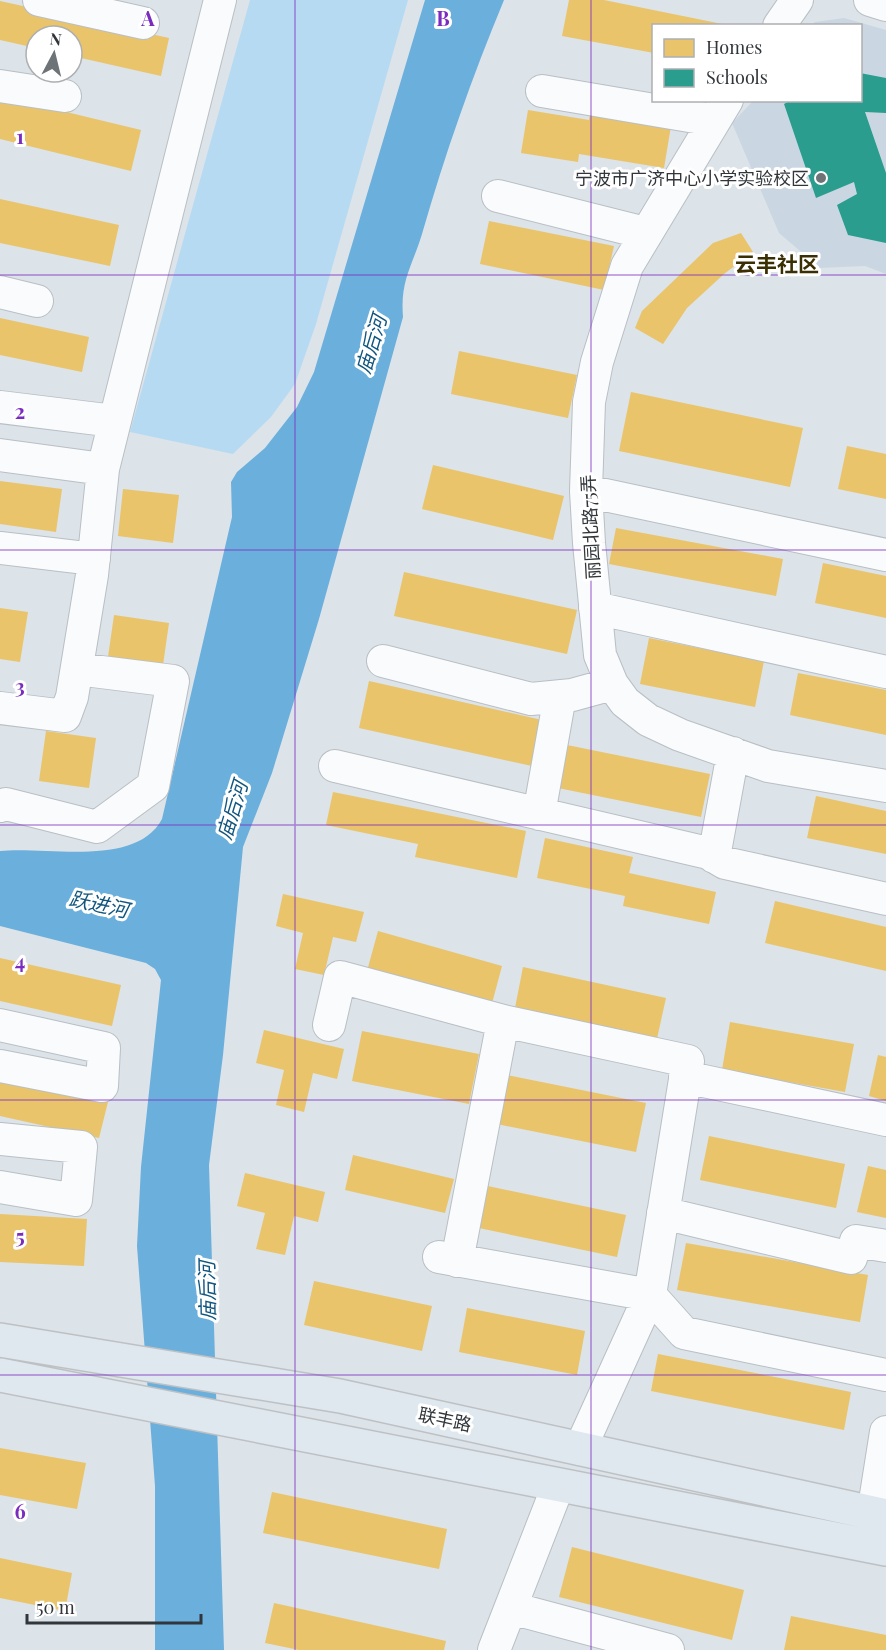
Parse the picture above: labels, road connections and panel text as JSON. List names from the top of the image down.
{
  "streets": {
    "main road": ["联丰路"],
    "street": ["丽园北路75弄"]
  },
  "districts": ["云丰社区"],
  "water": ["庙后河", "跃进河"],
  "places": ["宁波市广济中心小学实验校区"],
  "legend": ["Homes", "Schools"],
  "scale_bar": "50 m",
  "north": "top",
  "grid": {
    "columns": ["A", "B"],
    "rows": [
      "1",
      "2",
      "3",
      "4",
      "5",
      "6"
    ]
  }
}
